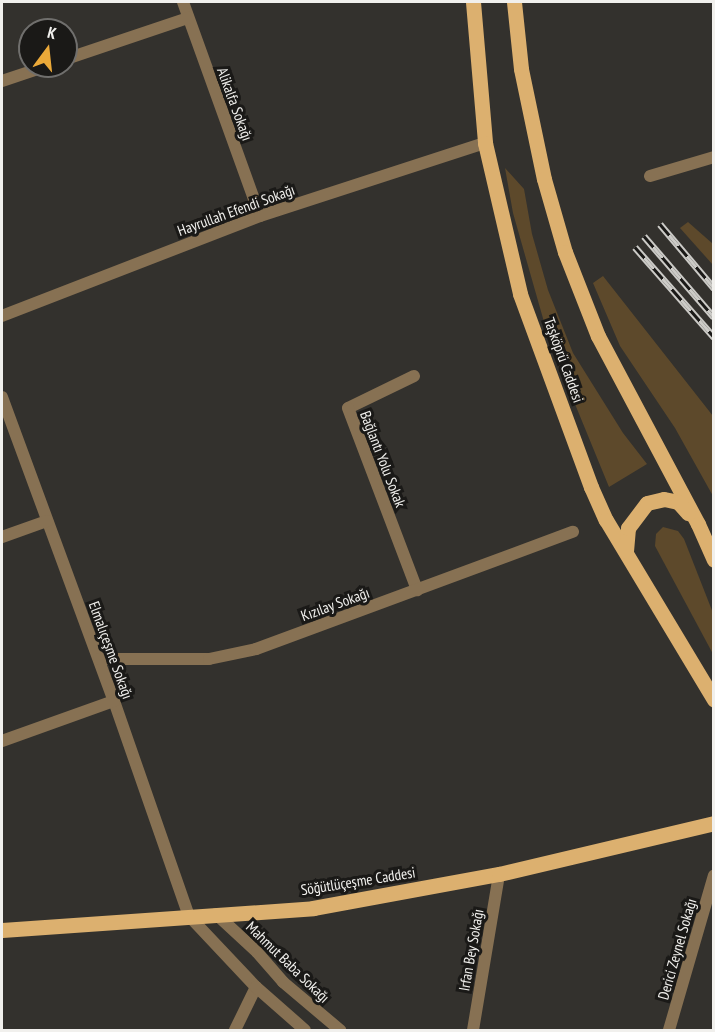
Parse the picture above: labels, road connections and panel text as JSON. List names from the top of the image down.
{
  "streets": {
    "main road": ["Taşköprü Caddesi", "Söğütlüçeşme Caddesi"],
    "street": [
      "Alikalfa Sokağı",
      "Hayrullah Efendi Sokağı",
      "Bağlantı Yolu Sokak",
      "Kızılay Sokağı",
      "Elmalıçeşme Sokağı",
      "Derici Zeynel Sokağı",
      "Irfan Bey Sokağı",
      "Mahmut Baba Sokağı"
    ]
  },
  "crossings": [
    ["Alikalfa Sokağı", "Hayrullah Efendi Sokağı"],
    ["Hayrullah Efendi Sokağı", "Taşköprü Caddesi"],
    ["Bağlantı Yolu Sokak", "Kızılay Sokağı"],
    ["Kızılay Sokağı", "Elmalıçeşme Sokağı"],
    ["Elmalıçeşme Sokağı", "Söğütlüçeşme Caddesi"],
    ["Söğütlüçeşme Caddesi", "Irfan Bey Sokağı"],
    ["Söğütlüçeşme Caddesi", "Mahmut Baba Sokağı"]
  ],
  "north": "top"
}
